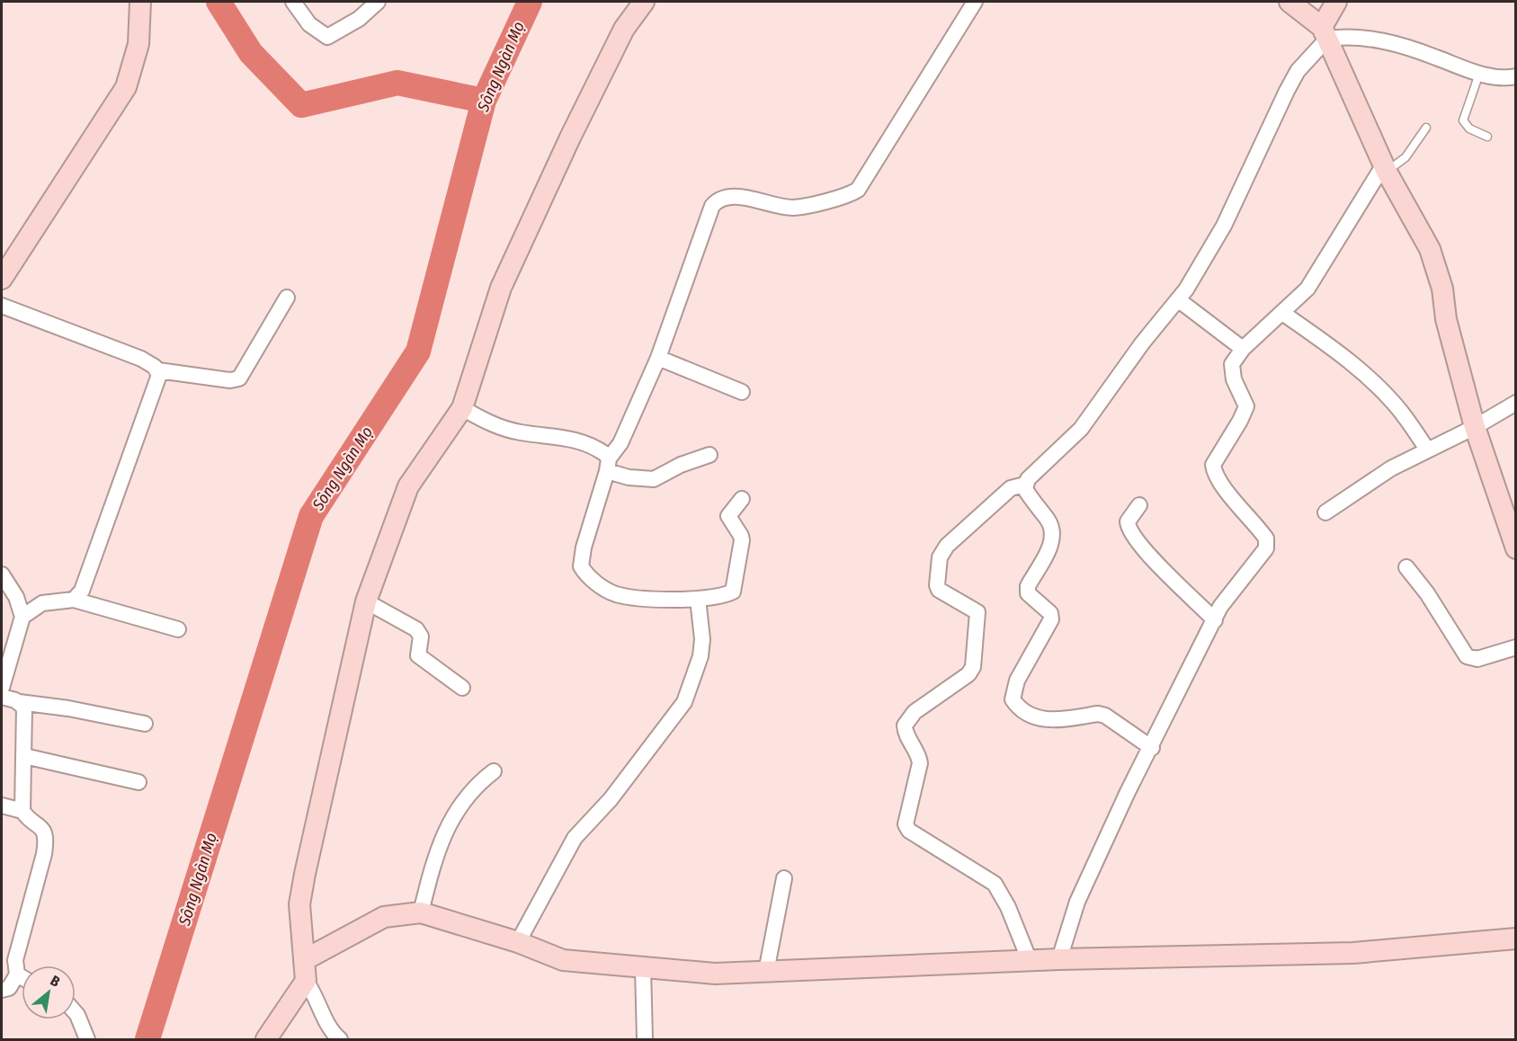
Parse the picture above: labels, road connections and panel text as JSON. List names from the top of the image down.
{
  "water": ["Sông Ngàn Mọ"],
  "north": "top right"
}
